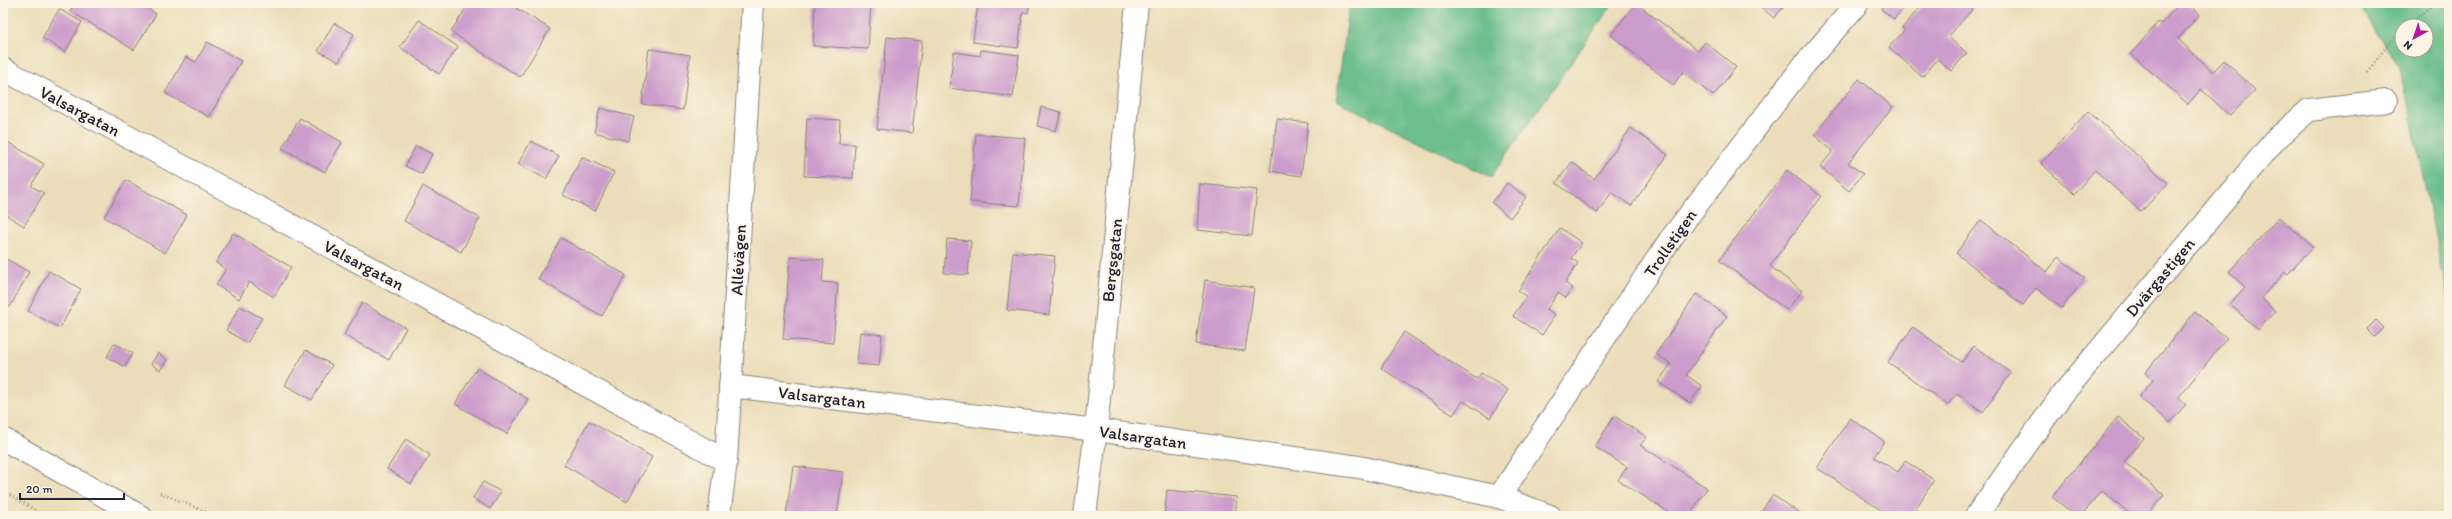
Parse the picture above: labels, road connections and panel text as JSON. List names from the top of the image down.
{
  "streets": {
    "street": [
      "Valsargatan",
      "Trollstigen",
      "Allévägen",
      "Bergsgatan",
      "Dvärgastigen"
    ]
  },
  "crossings": [
    ["Valsargatan", "Trollstigen"],
    ["Valsargatan", "Allévägen"],
    ["Valsargatan", "Bergsgatan"]
  ],
  "scale_bar": "20 m",
  "north": "bottom left"
}
